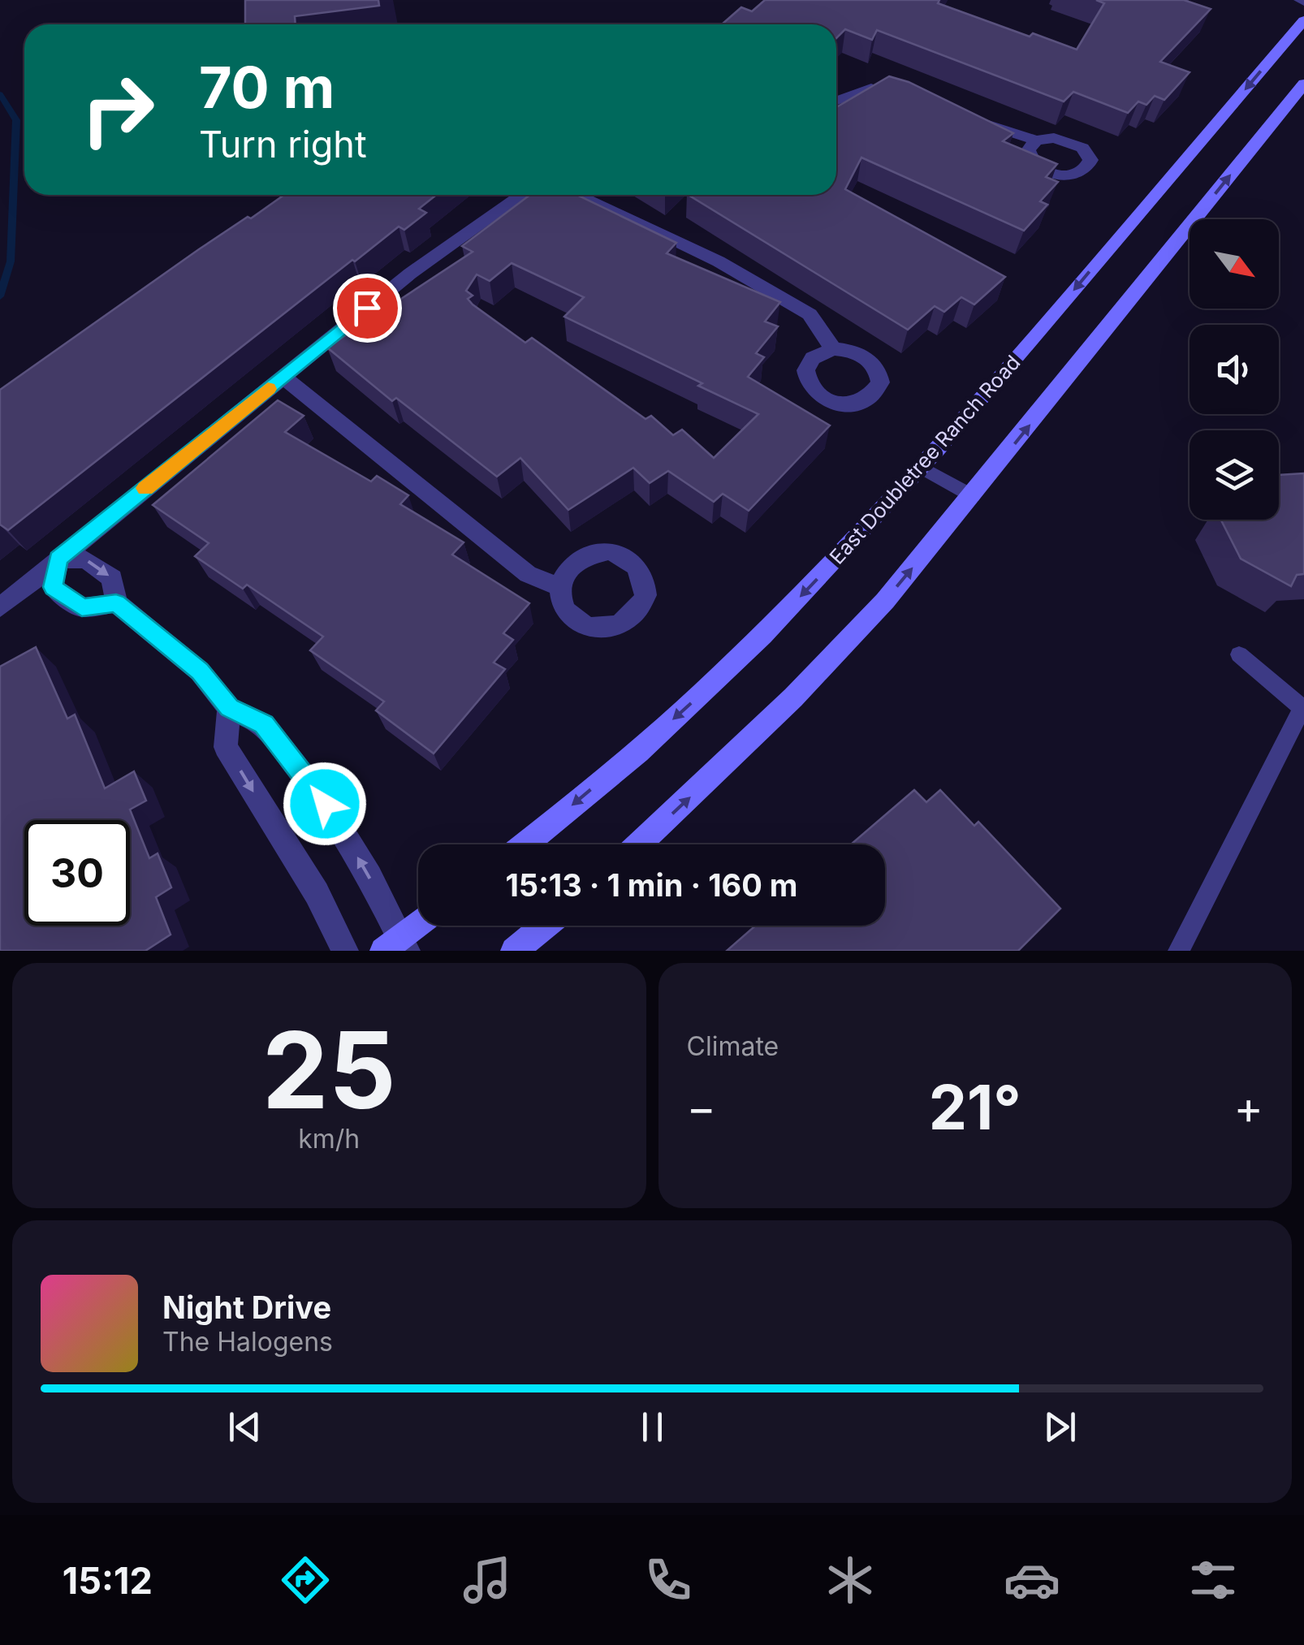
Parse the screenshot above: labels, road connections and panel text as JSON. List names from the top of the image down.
{
  "streets": {
    "main road": ["East Doubletree Ranch Road"]
  },
  "north": "bottom right",
  "page": {
    "turn": ["70 m", "Turn right"],
    "limit": "30",
    "trip": "15:13 · 1 min · 160 m",
    "tile": [
      ["25", "km/h"],
      "Climate"
    ],
    "heat": ["−", "21°", "+"],
    "song": ["Night Drive", "The Halogens"],
    "tabs": "15:12"
  }
}
